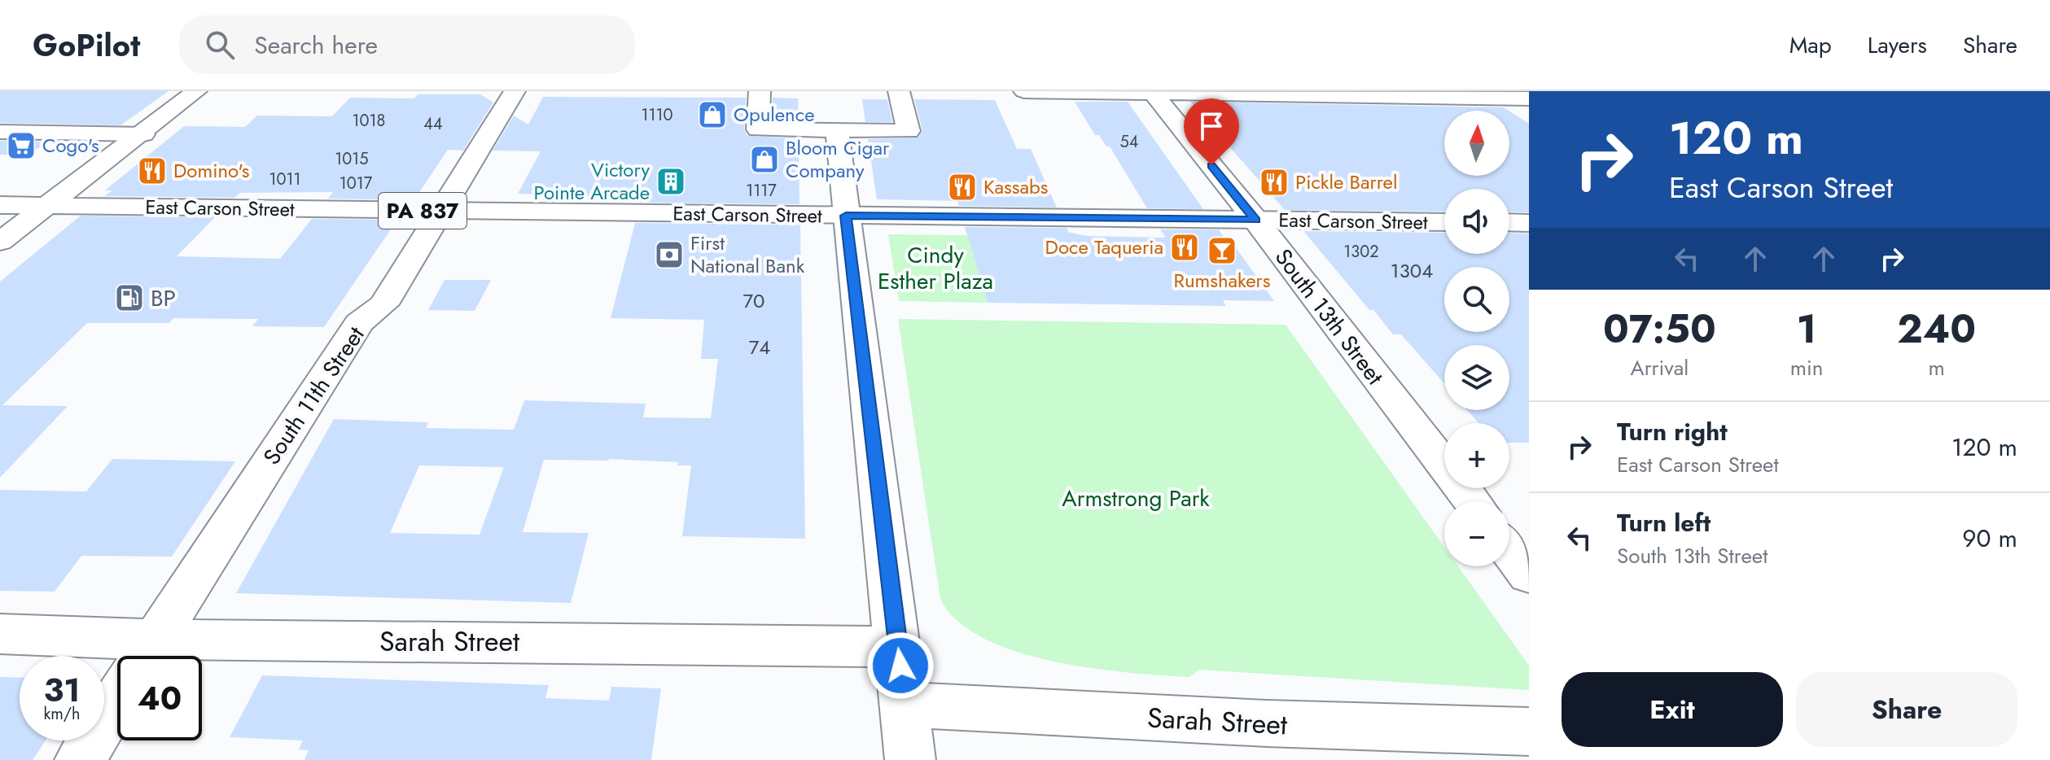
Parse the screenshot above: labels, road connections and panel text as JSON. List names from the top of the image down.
{
  "streets": {
    "street": [
      "East Carson Street",
      "PA 837",
      "South 13th Street",
      "South 11th Street",
      "Sarah Street"
    ]
  },
  "crossings": [
    ["East Carson Street", "South 13th Street"],
    ["East Carson Street", "South 11th Street"]
  ],
  "parks": ["Cindy Esther Plaza", "Armstrong Park"],
  "places": {
    "shop": ["Opulence", "Bloom Cigar Company"],
    "supermarket": ["Cogo's"],
    "restaurant": [
      "Domino's",
      "Pickle Barrel",
      "Kassabs",
      "Doce Taqueria"
    ],
    "building": ["Victory Pointe Arcade"],
    "bar": ["Rumshakers"],
    "bank": ["First National Bank"],
    "fuel station": ["BP"]
  },
  "house_numbers": [
    "1110",
    "1018",
    "44",
    "54",
    "1015",
    "1011",
    "1017",
    "1117",
    "1302",
    "1304",
    "70",
    "74"
  ],
  "north": "top",
  "page": {
    "header": "GoPilot",
    "search": "Search here",
    "nav": ["Map", "Layers", "Share"],
    "turn": ["120 m", "East Carson Street"],
    "map_buttons": ["+", "−"],
    "eta": [
      "07:50",
      "Arrival",
      "1",
      "min",
      "240",
      "m"
    ],
    "list": [
      {
        "name": "Turn right",
        "note": "East Carson Street",
        "value": "120 m"
      },
      {
        "name": "Turn left",
        "note": "South 13th Street",
        "value": "90 m"
      }
    ],
    "speed": "31 km/h",
    "limit": "40",
    "buttons": ["Exit", "Share"]
  }
}
